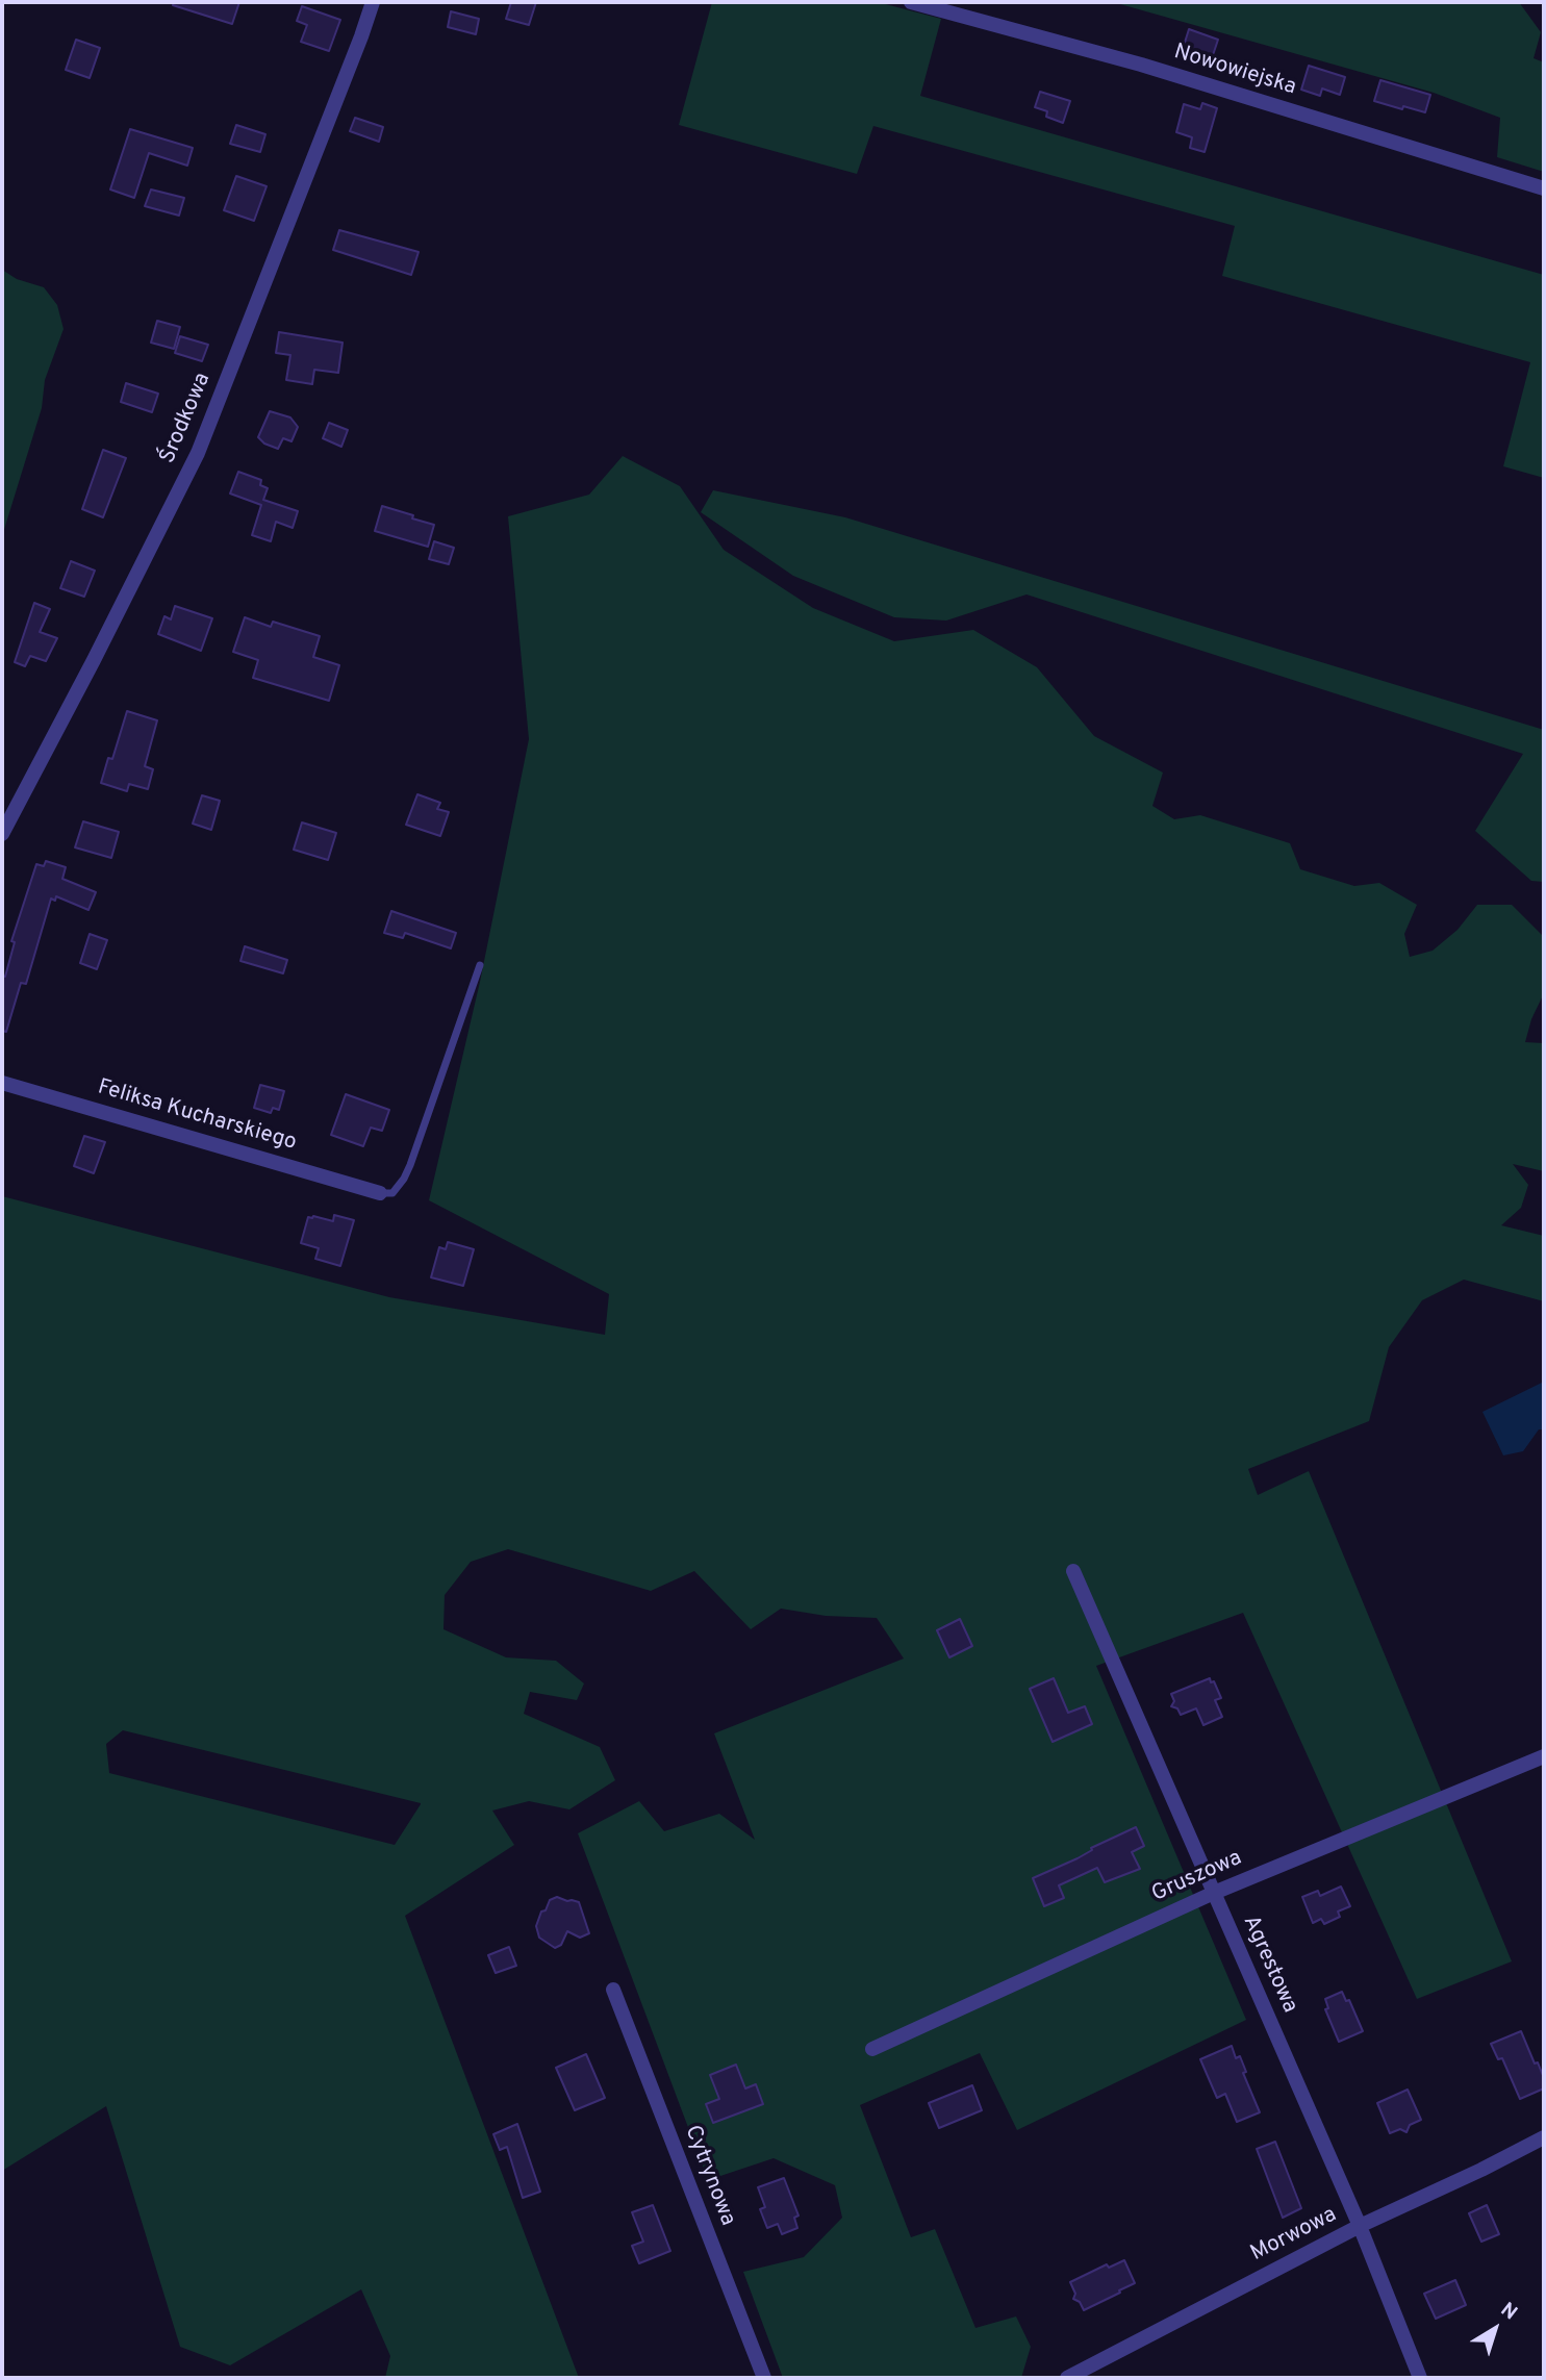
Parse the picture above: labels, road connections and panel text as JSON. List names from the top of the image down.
{
  "streets": {
    "street": [
      "Nowowiejska",
      "Środkowa",
      "Feliksa Kucharskiego",
      "Gruszowa",
      "Agrestowa",
      "Cytrynowa",
      "Morwowa"
    ]
  },
  "crossings": [
    ["Gruszowa", "Agrestowa"],
    ["Agrestowa", "Morwowa"]
  ],
  "north": "top right"
}
